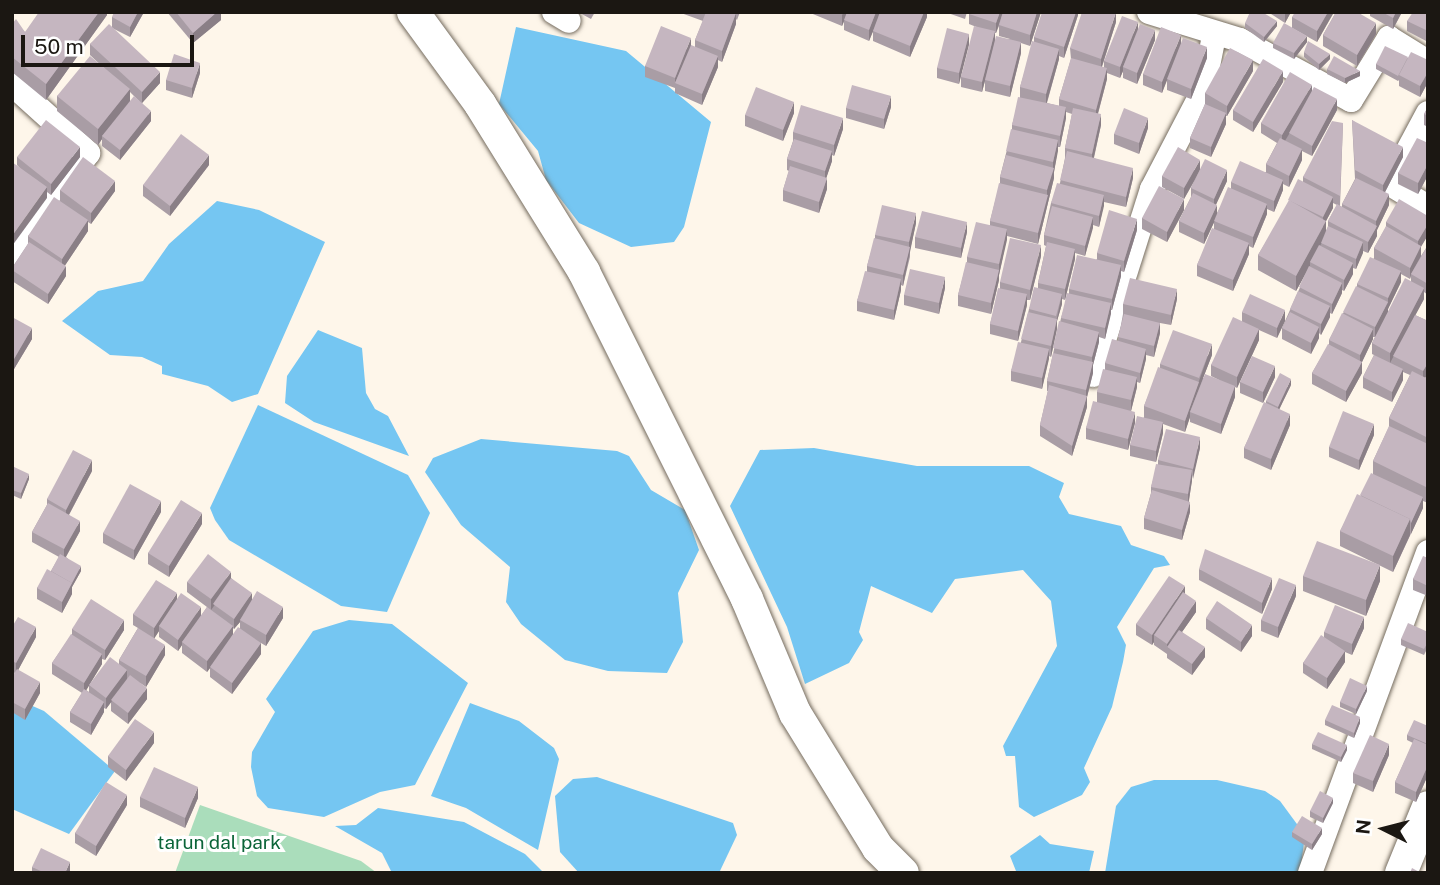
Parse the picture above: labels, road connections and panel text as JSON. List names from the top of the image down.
{
  "parks": ["tarun dal park"],
  "scale_bar": "50 m",
  "north": "left"
}
